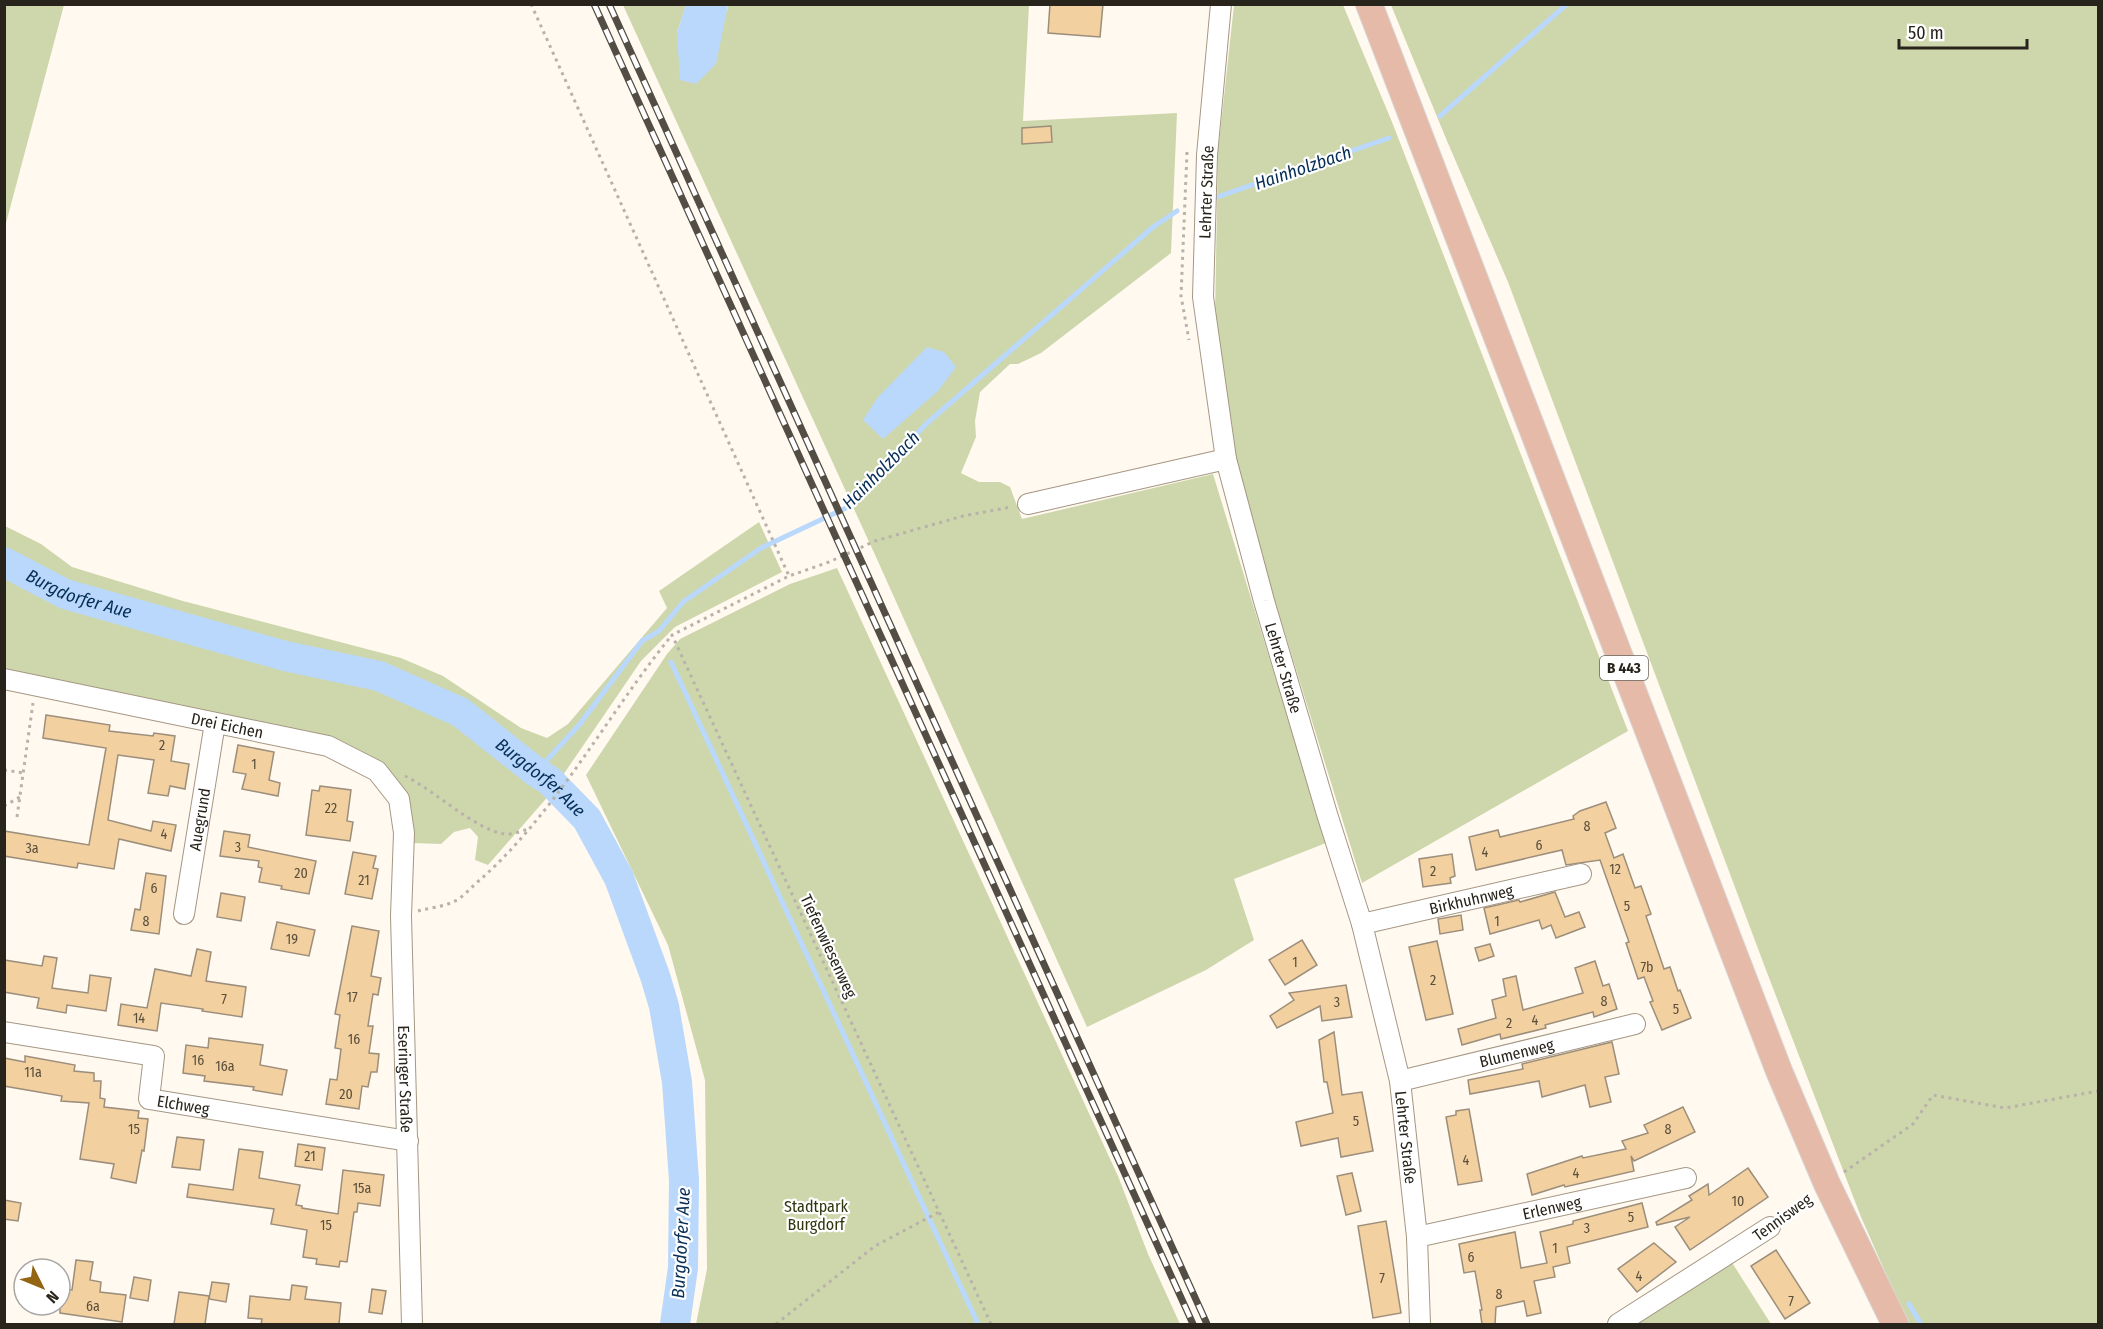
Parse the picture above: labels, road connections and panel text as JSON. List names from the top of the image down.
{
  "streets": {
    "main road": ["B 443"],
    "street": [
      "Lehrter Straße",
      "Drei Eichen",
      "Auegrund",
      "Birkhuhnweg",
      "Blumenweg",
      "Eseringer Straße",
      "Elchweg",
      "Erlenweg",
      "Tennisweg"
    ],
    "path": ["Tiefenwiesenweg"]
  },
  "crossings": [
    ["Lehrter Straße", "Birkhuhnweg"],
    ["Lehrter Straße", "Blumenweg"],
    ["Lehrter Straße", "Erlenweg"],
    ["B 443", "Tennisweg"],
    ["Drei Eichen", "Auegrund"],
    ["Drei Eichen", "Eseringer Straße"],
    ["Eseringer Straße", "Elchweg"]
  ],
  "water": ["Hainholzbach", "Burgdorfer Aue"],
  "parks": ["Stadtpark Burgdorf"],
  "house_numbers": [
    "2",
    "1",
    "22",
    "8",
    "4",
    "6",
    "3",
    "3a",
    "4",
    "12",
    "2",
    "20",
    "21",
    "6",
    "5",
    "8",
    "1",
    "19",
    "1",
    "7b",
    "2",
    "17",
    "7",
    "8",
    "3",
    "5",
    "14",
    "4",
    "2",
    "16",
    "16",
    "16a",
    "11a",
    "20",
    "5",
    "15",
    "8",
    "21",
    "4",
    "4",
    "15a",
    "10",
    "5",
    "15",
    "3",
    "1",
    "6",
    "4",
    "7",
    "8",
    "7",
    "6a"
  ],
  "scale_bar": "50 m",
  "north": "bottom right"
}
